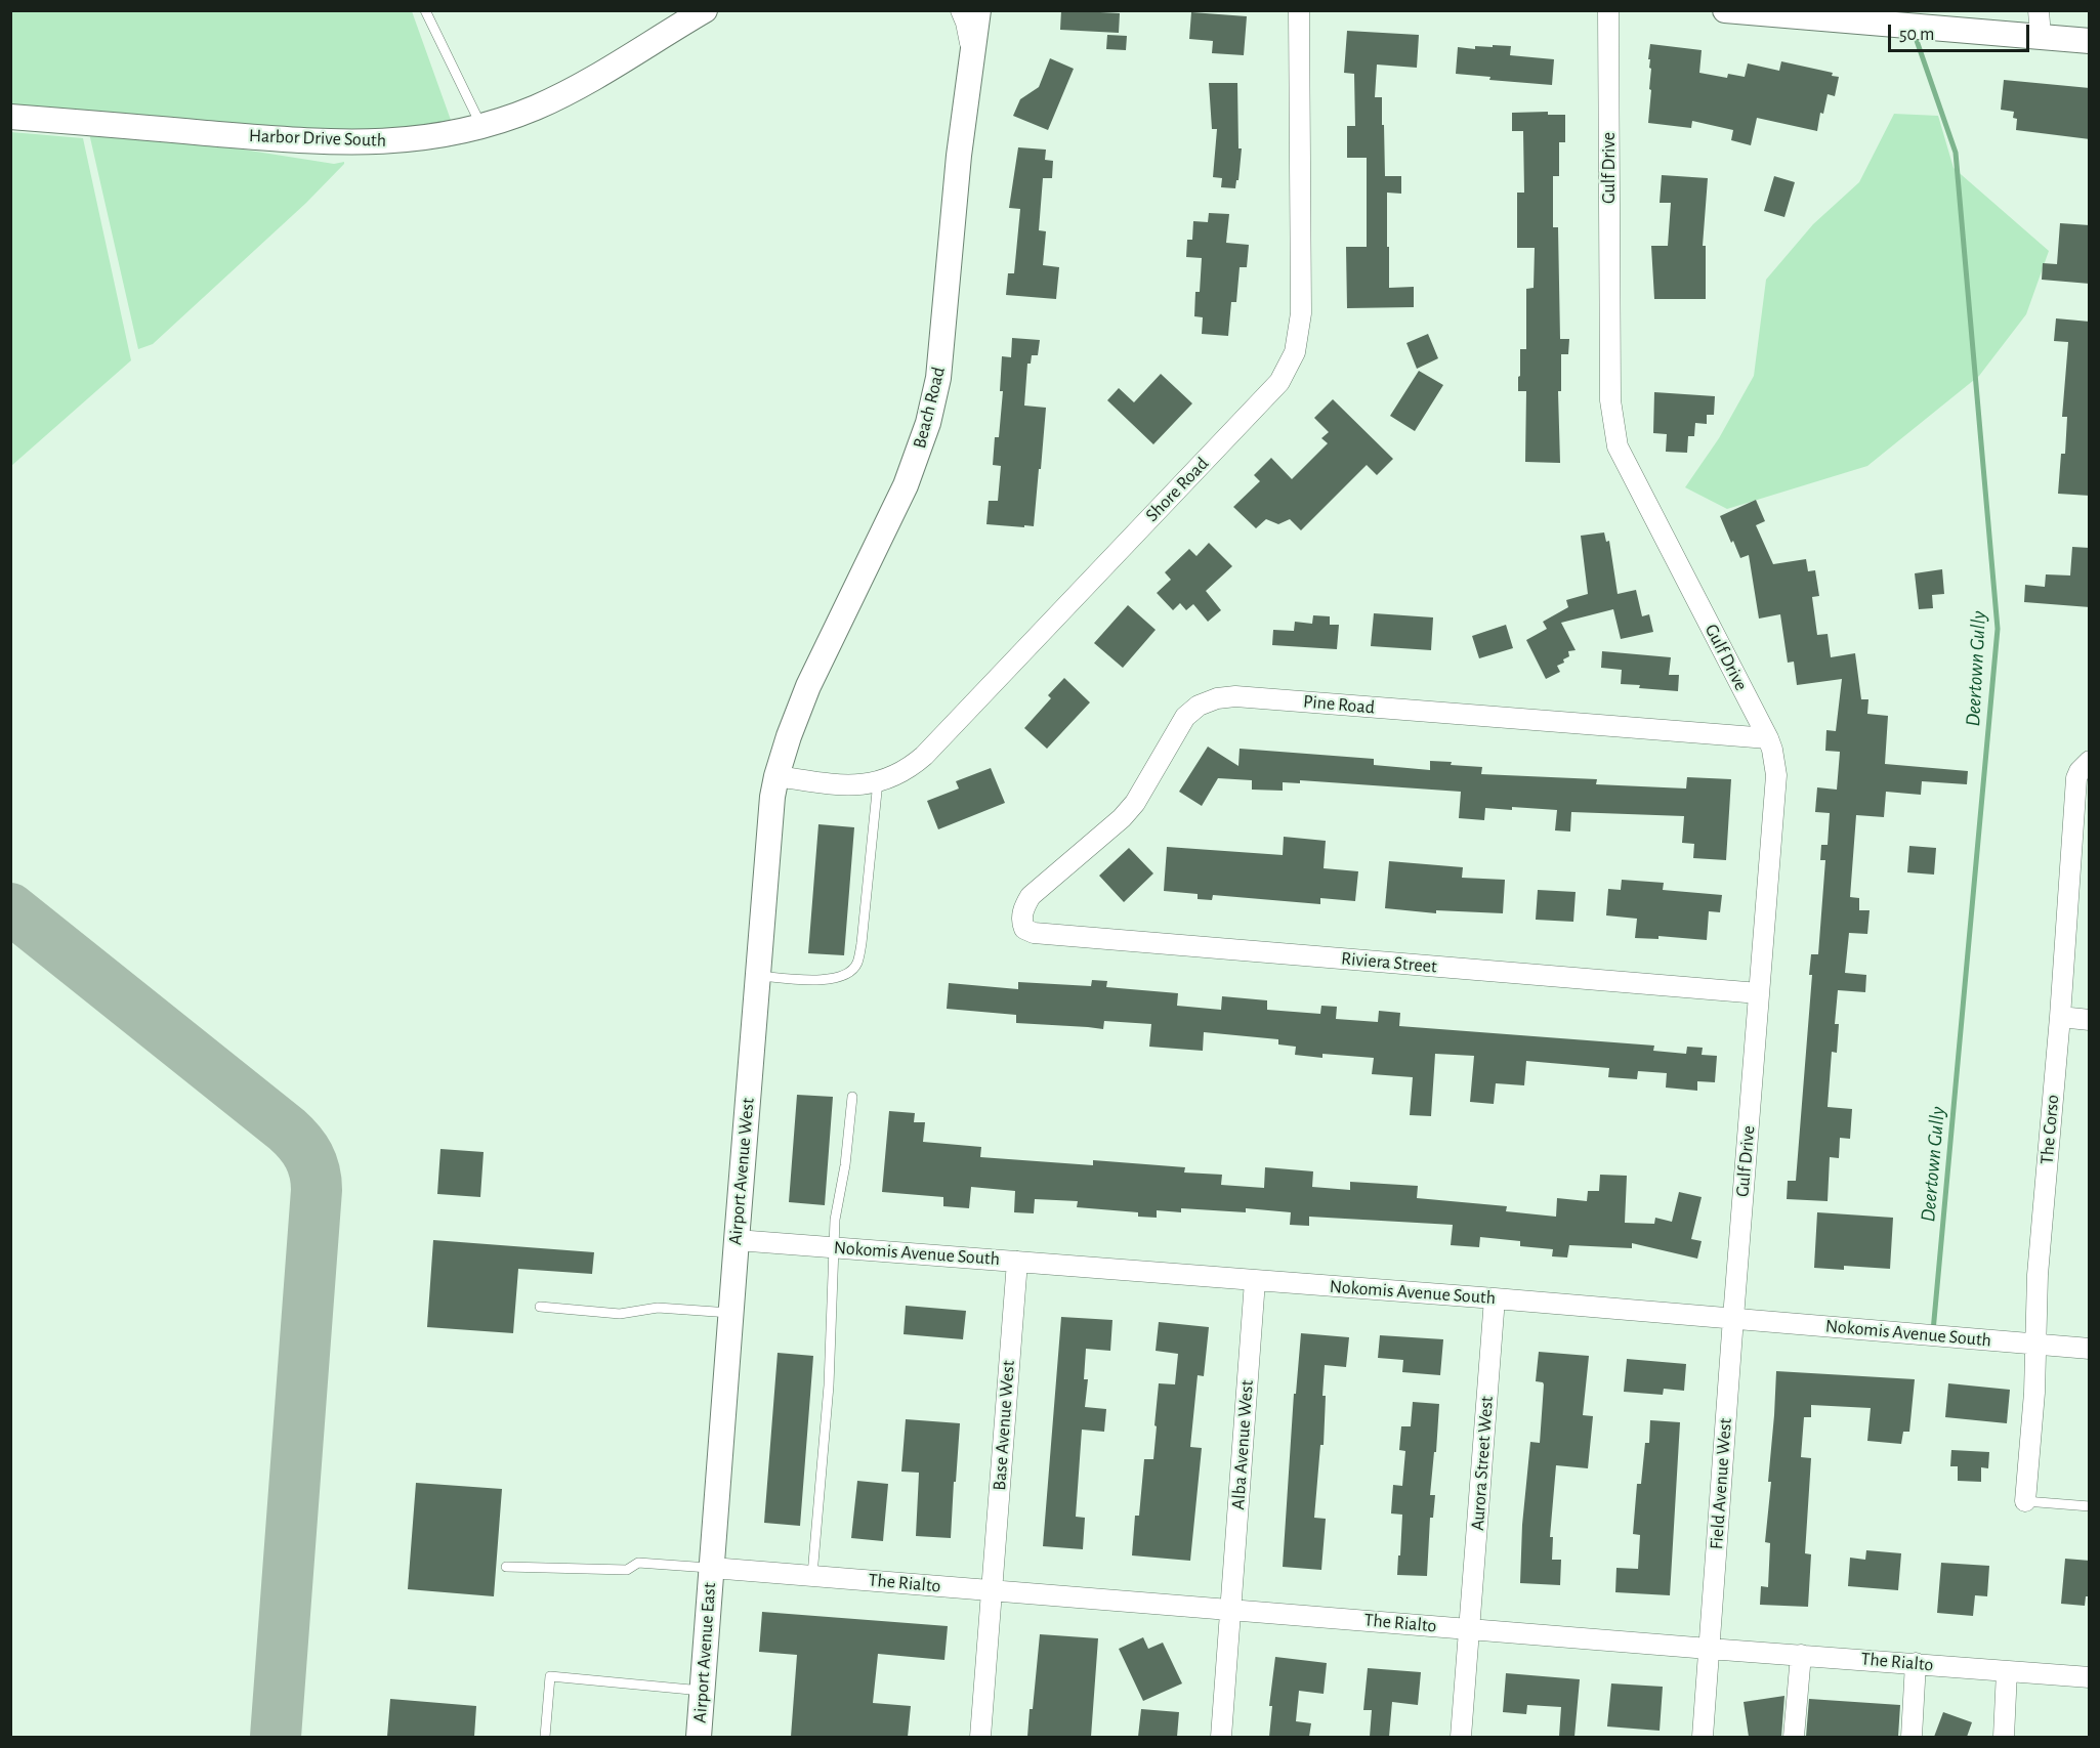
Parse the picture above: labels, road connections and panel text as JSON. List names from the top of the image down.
{
  "streets": {
    "street": [
      "Harbor Drive South",
      "Gulf Drive",
      "Beach Road",
      "Shore Road",
      "Pine Road",
      "Riviera Street",
      "The Corso",
      "Airport Avenue West",
      "Nokomis Avenue South",
      "Base Avenue West",
      "Alba Avenue West",
      "Aurora Street West",
      "Field Avenue West",
      "The Rialto",
      "Airport Avenue East"
    ]
  },
  "crossings": [
    ["Gulf Drive", "Pine Road"],
    ["Gulf Drive", "Riviera Street"],
    ["Gulf Drive", "Nokomis Avenue South"],
    ["Gulf Drive", "Field Avenue West"],
    ["Beach Road", "Shore Road"],
    ["Beach Road", "Airport Avenue West"],
    ["Shore Road", "Airport Avenue West"],
    ["Pine Road", "Riviera Street"],
    ["The Corso", "Nokomis Avenue South"],
    ["Airport Avenue West", "Nokomis Avenue South"],
    ["Airport Avenue West", "The Rialto"],
    ["Airport Avenue West", "Airport Avenue East"],
    ["Nokomis Avenue South", "Base Avenue West"],
    ["Nokomis Avenue South", "Alba Avenue West"],
    ["Nokomis Avenue South", "Aurora Street West"],
    ["Nokomis Avenue South", "Field Avenue West"],
    ["Base Avenue West", "The Rialto"],
    ["Alba Avenue West", "The Rialto"],
    ["Aurora Street West", "The Rialto"],
    ["Field Avenue West", "The Rialto"],
    ["The Rialto", "Airport Avenue East"]
  ],
  "water": ["Deertown Gully"],
  "scale_bar": "50 m"
}
